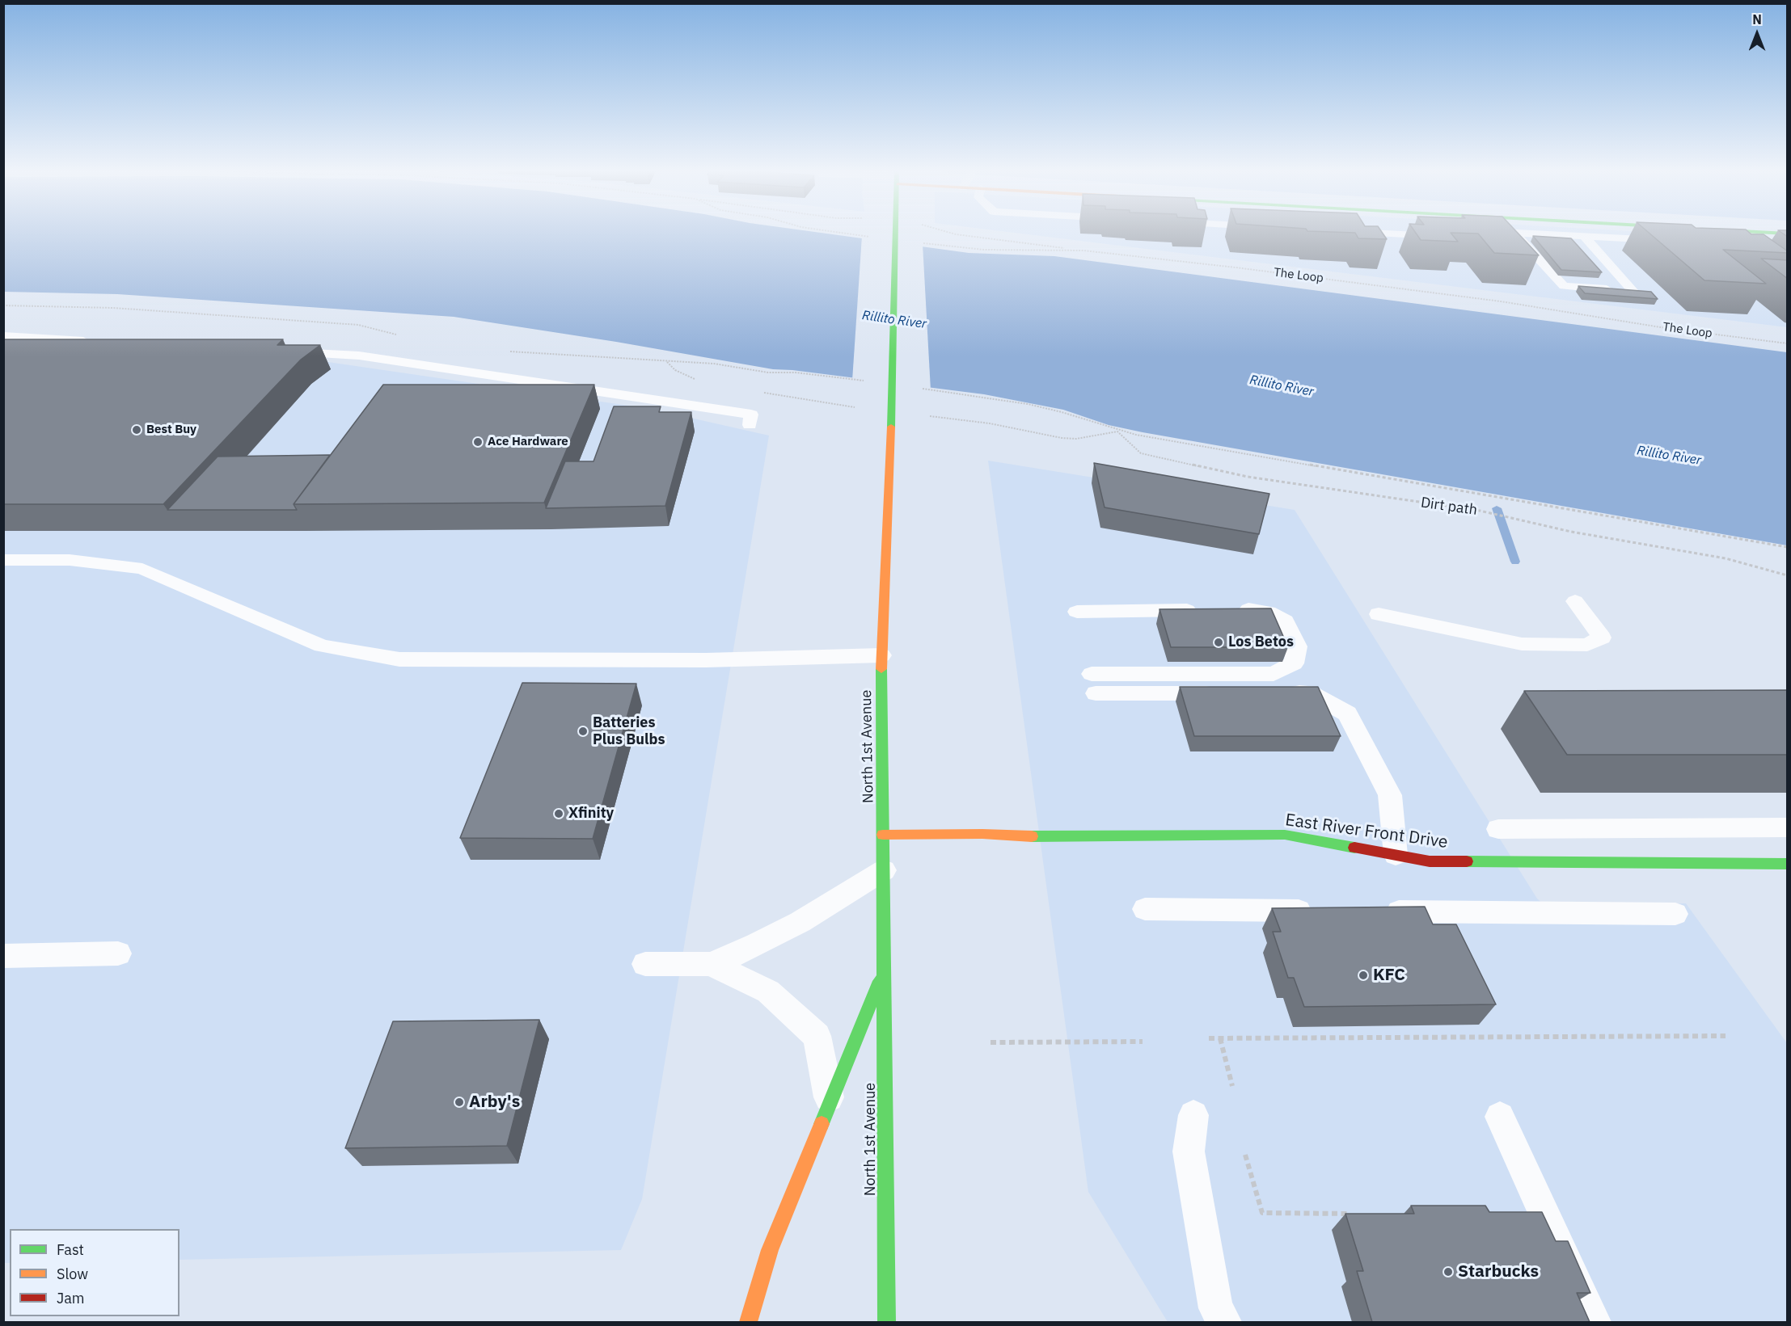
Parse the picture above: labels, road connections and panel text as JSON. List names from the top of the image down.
{
  "streets": {
    "street": ["North 1st Avenue", "East River Front Drive"],
    "path": ["The Loop", "Dirt path"]
  },
  "crossings": [
    ["North 1st Avenue", "East River Front Drive"]
  ],
  "water": ["Rillito River"],
  "places": [
    "Best Buy",
    "Ace Hardware",
    "Los Betos",
    "Batteries Plus Bulbs",
    "Xfinity",
    "KFC",
    "Arby's",
    "Starbucks"
  ],
  "legend": ["Fast", "Slow", "Jam"],
  "north": "top"
}
